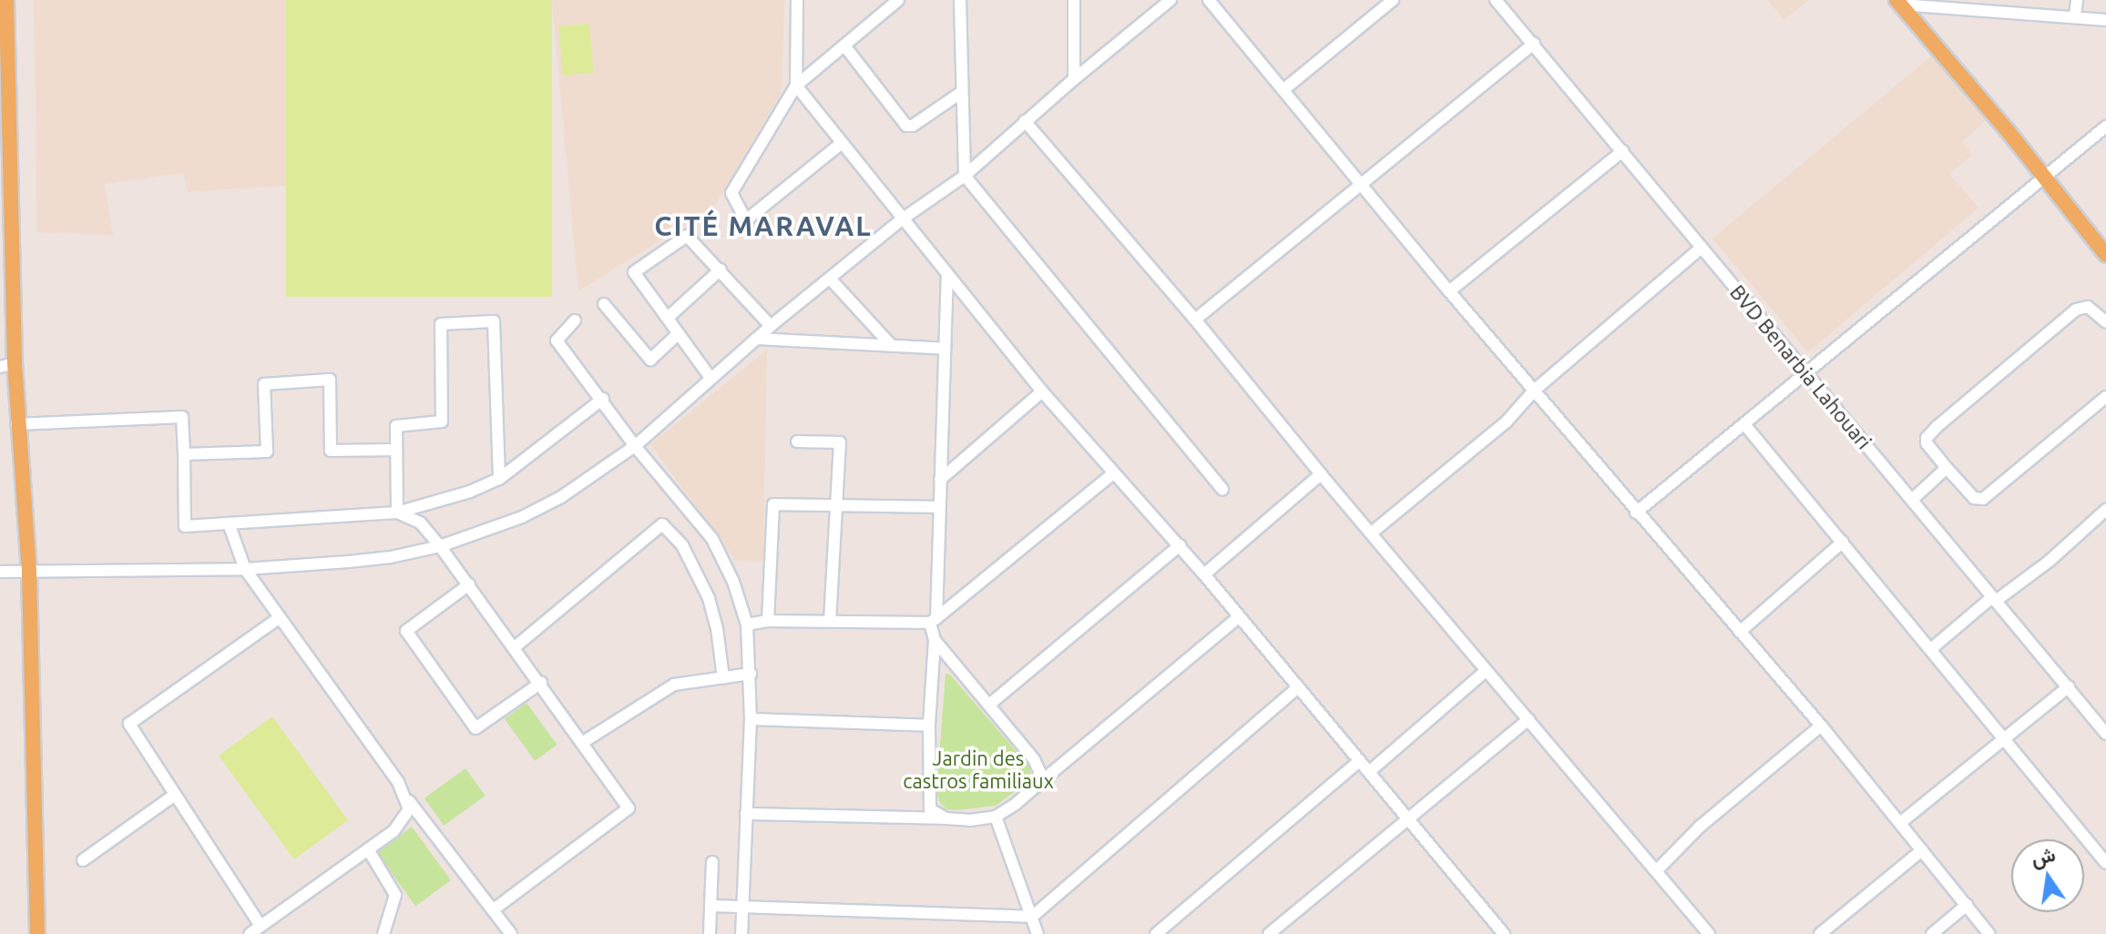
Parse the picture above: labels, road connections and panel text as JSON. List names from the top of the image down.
{
  "streets": {
    "street": ["BVD Benarbia Lahouari"]
  },
  "districts": ["CITÉ MARAVAL"],
  "parks": ["Jardin des castros familiaux"],
  "north": "top"
}
